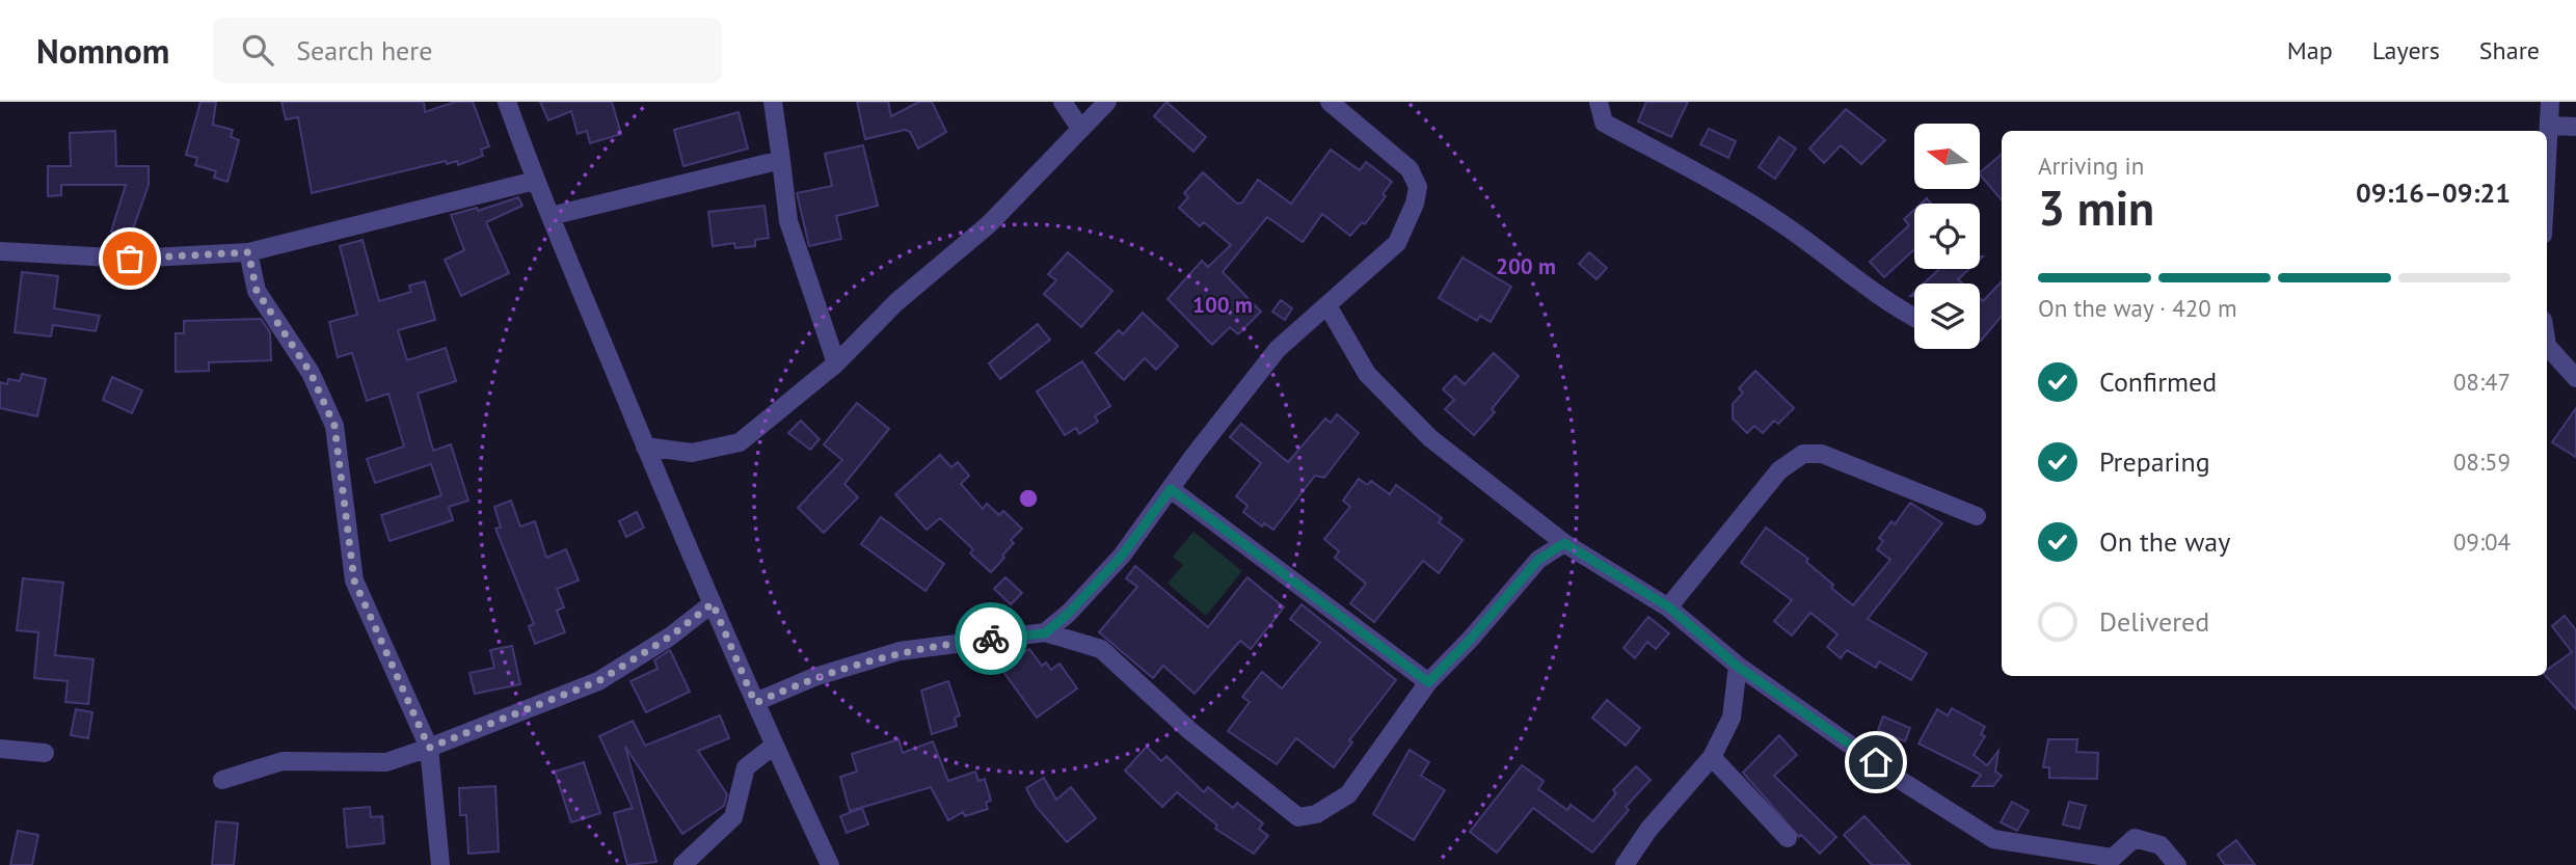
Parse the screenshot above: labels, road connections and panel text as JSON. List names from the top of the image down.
{
  "north": "left",
  "page": {
    "header": "Nomnom",
    "search": "Search here",
    "nav": ["Map", "Layers", "Share"],
    "heading": ["3 min", "Arriving in", "09:16–09:21"],
    "bar": "On the way · 420 m",
    "list": [
      ["Confirmed", "08:47"],
      ["Preparing", "08:59"],
      ["On the way", "09:04"],
      "Delivered"
    ]
  },
  "rings": ["200 m", "100 m"]
}
